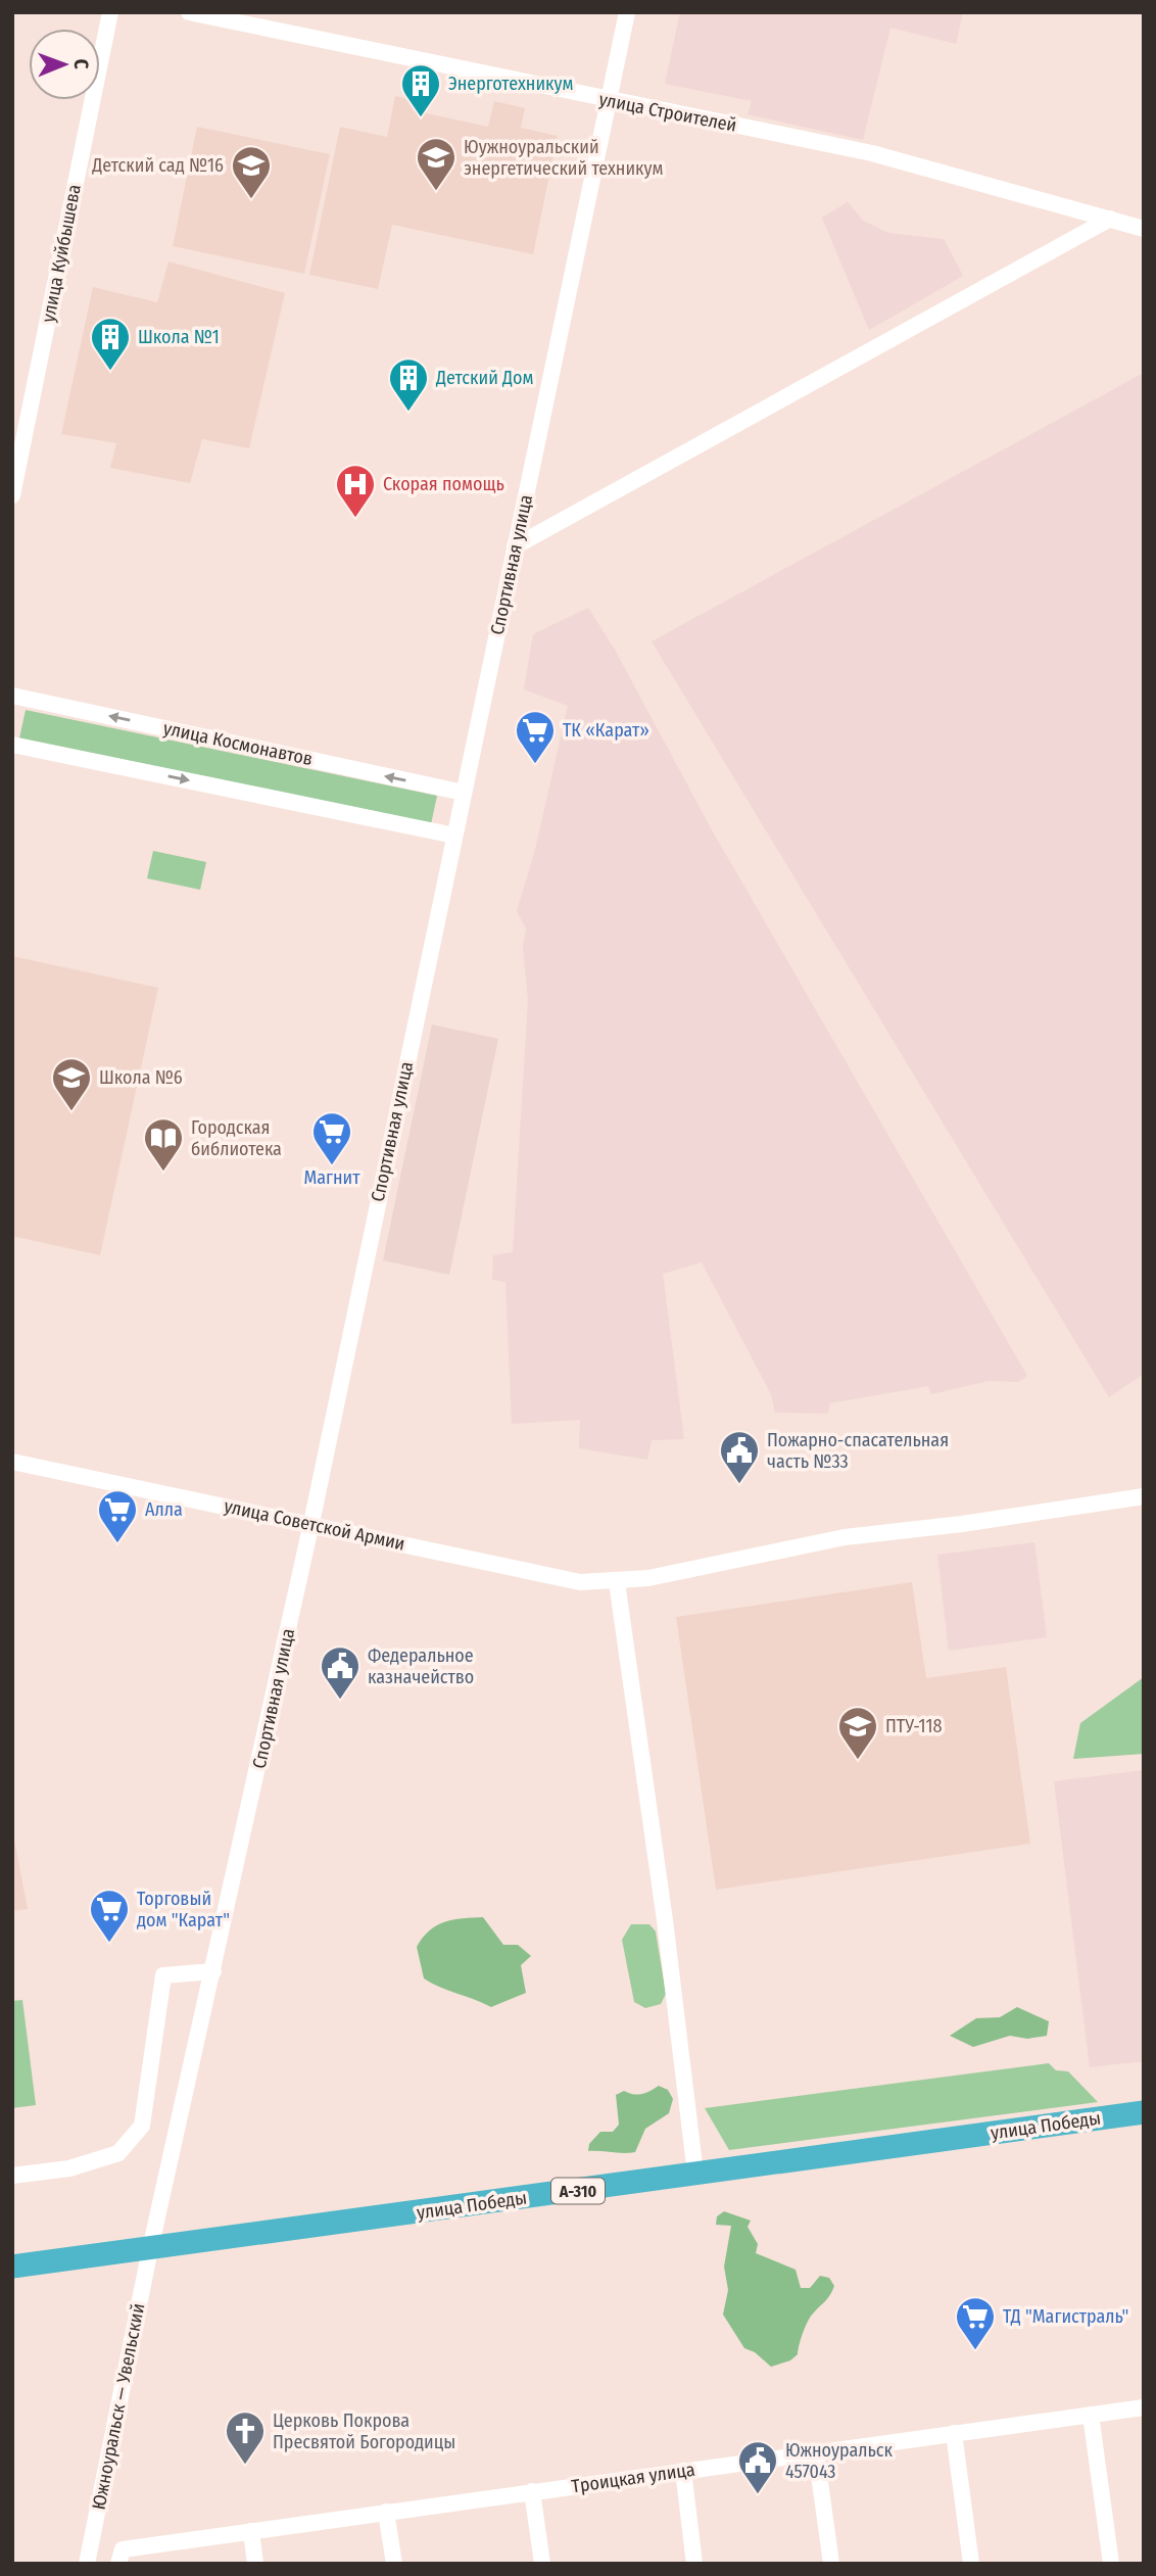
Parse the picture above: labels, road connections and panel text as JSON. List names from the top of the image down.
{
  "streets": {
    "highway": ["улица Победы", "А-310"],
    "street": [
      "улица Строителей",
      "улица Куйбышева",
      "Спортивная улица",
      "улица Космонавтов",
      "улица Советской Армии",
      "Южноуральск — Увельский",
      "Троицкая улица"
    ]
  },
  "crossings": [
    ["улица Строителей", "Спортивная улица"],
    ["Спортивная улица", "улица Космонавтов"],
    ["Спортивная улица", "улица Советской Армии"],
    ["Спортивная улица", "улица Победы"],
    ["Спортивная улица", "Южноуральск — Увельский"],
    ["улица Победы", "Южноуральск — Увельский"]
  ],
  "places": {
    "building": ["Энерготехникум", "Школа №1", "Детский Дом"],
    "school or university": [
      "Юужноуральский энергетический техникум",
      "Детский сад №16",
      "Школа №6",
      "ПТУ-118"
    ],
    "hospital": ["Скорая помощь"],
    "supermarket": [
      "ТК «Карат»",
      "Магнит",
      "Алла",
      "Торговый дом \"Карат\"",
      "ТД \"Магистраль\""
    ],
    "library": ["Городская библиотека"],
    "public building": ["Пожарно-спасательная часть №33", "Федеральное казначейство", "Южноуральск 457043"],
    "church": ["Церковь Покрова Пресвятой Богородицы"]
  },
  "north": "right"
}
